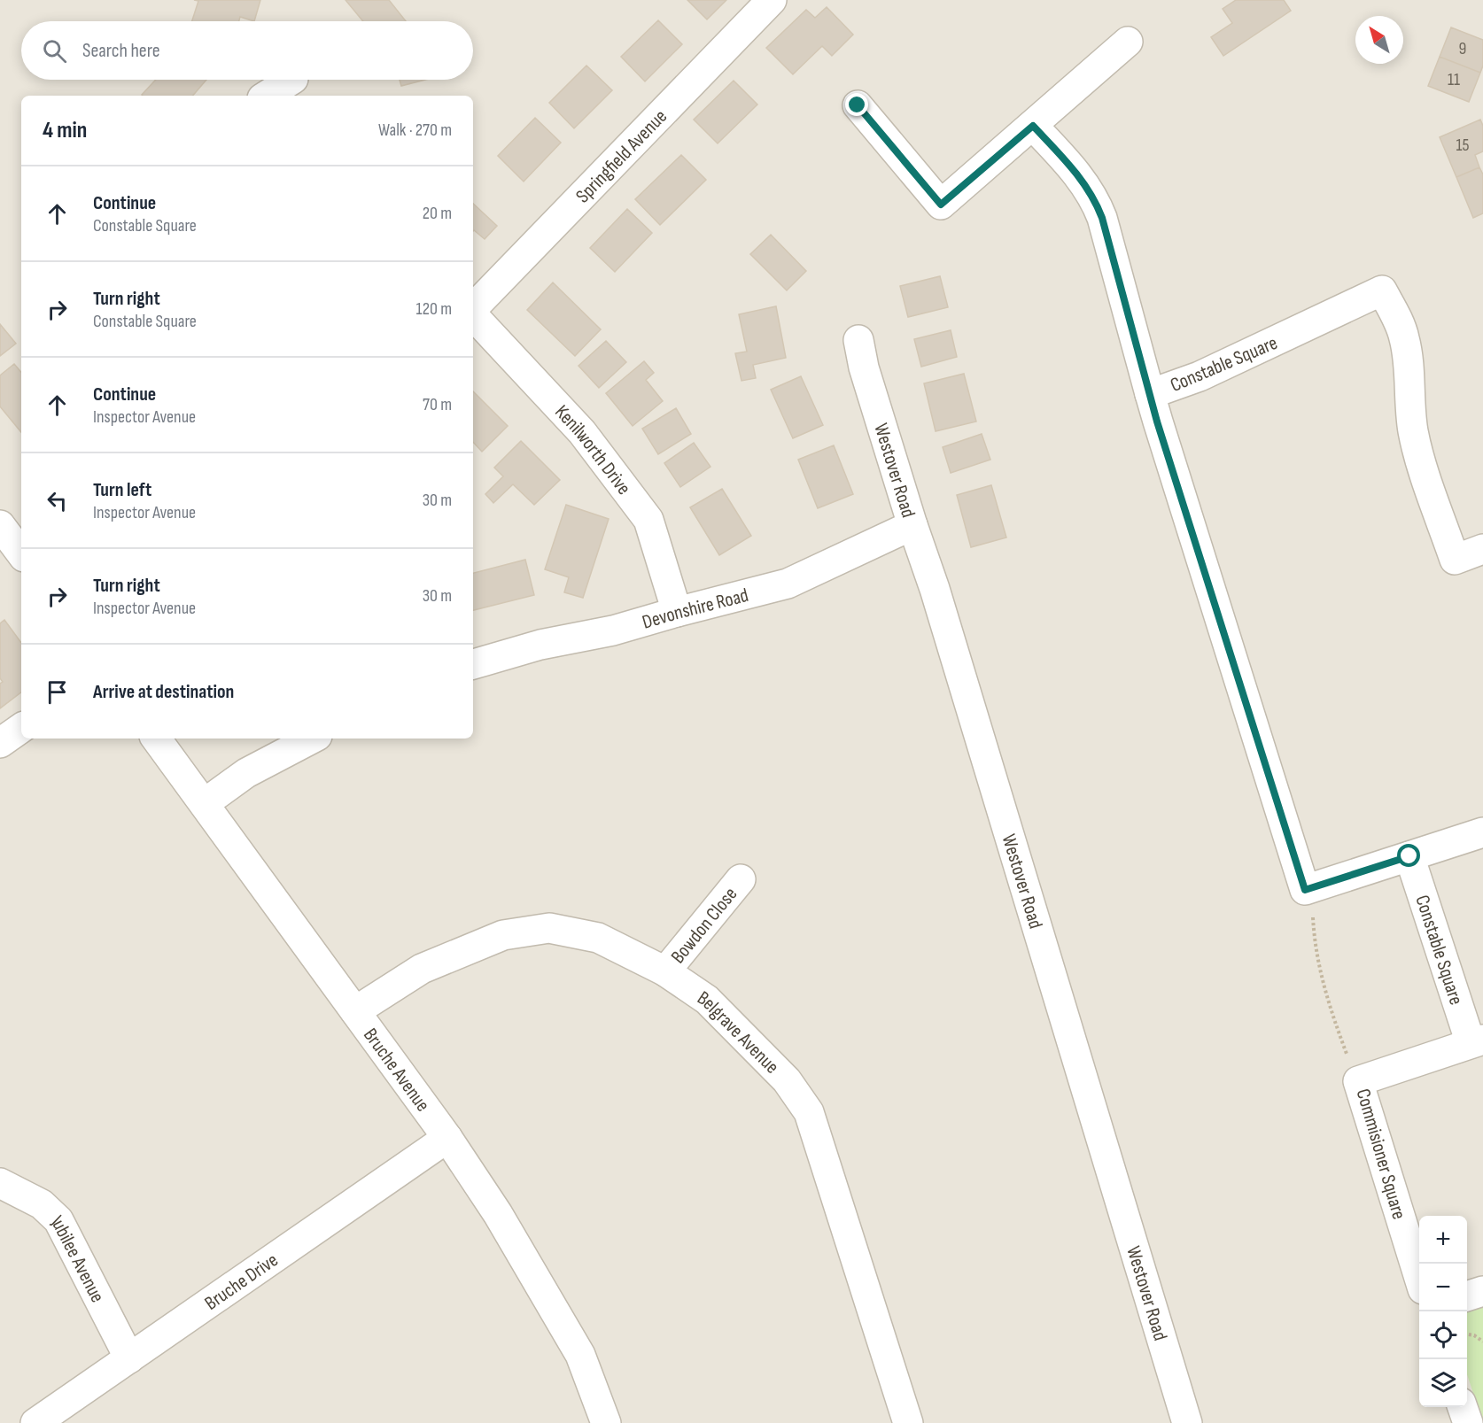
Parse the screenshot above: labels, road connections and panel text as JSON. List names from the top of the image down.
{
  "streets": {
    "street": [
      "Springfield Avenue",
      "Constable Square",
      "Kenilworth Drive",
      "Westover Road",
      "Devonshire Road",
      "Bowdon Close",
      "Belgrave Avenue",
      "Bruche Avenue",
      "Commisioner Square",
      "Jubilee Avenue",
      "Bruche Drive"
    ]
  },
  "crossings": [
    ["Constable Square", "Commisioner Square"],
    ["Kenilworth Drive", "Devonshire Road"],
    ["Westover Road", "Devonshire Road"],
    ["Bowdon Close", "Belgrave Avenue"],
    ["Belgrave Avenue", "Bruche Avenue"],
    ["Bruche Avenue", "Bruche Drive"],
    ["Jubilee Avenue", "Bruche Drive"]
  ],
  "house_numbers": ["9", "11", "15"],
  "north": "top left",
  "page": {
    "search": "Search here",
    "heading": ["4 min", "Walk · 270 m"],
    "list": [
      ["Continue", "Constable Square", "20 m"],
      ["Turn right", "Constable Square", "120 m"],
      ["Continue", "Inspector Avenue", "70 m"],
      ["Turn left", "Inspector Avenue", "30 m"],
      ["Turn right", "Inspector Avenue", "30 m"],
      "Arrive at destination"
    ],
    "map_buttons": ["+", "−"]
  }
}
